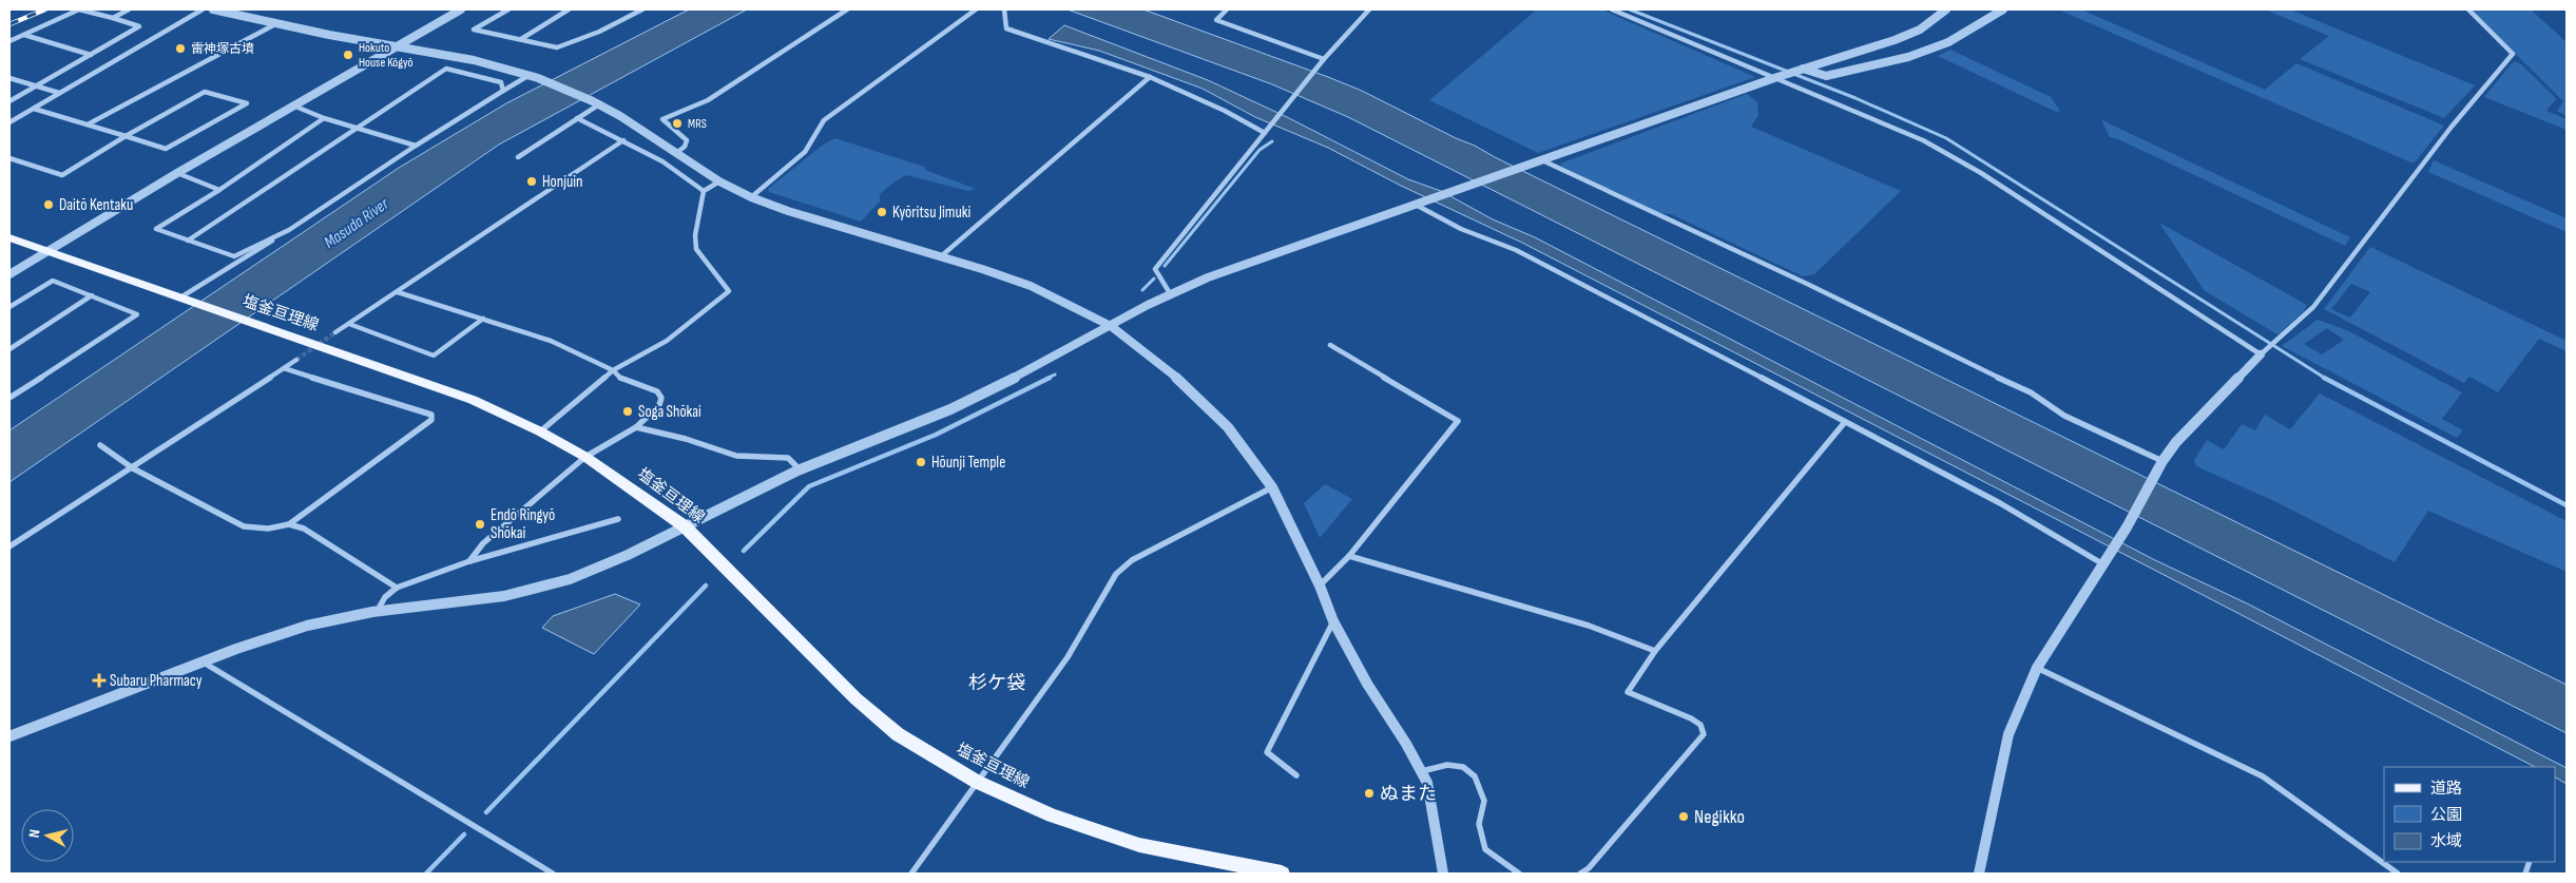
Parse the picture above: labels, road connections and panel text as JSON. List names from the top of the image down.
{
  "streets": {
    "main road": ["塩釜亘理線"]
  },
  "districts": ["杉ケ袋"],
  "water": ["Masuda River"],
  "places": {
    "other": [
      "雷神塚古墳",
      "Hokuto House Kōgyō",
      "MRS",
      "Honjuin",
      "Daitō Kentaku",
      "Kyōritsu Jimuki",
      "Soga Shōkai",
      "Hōunji Temple",
      "Endō Ringyō Shōkai",
      "ぬまた",
      "Negikko"
    ],
    "health": ["Subaru Pharmacy"]
  },
  "legend": ["道路", "公園", "水域"],
  "north": "left"
}
